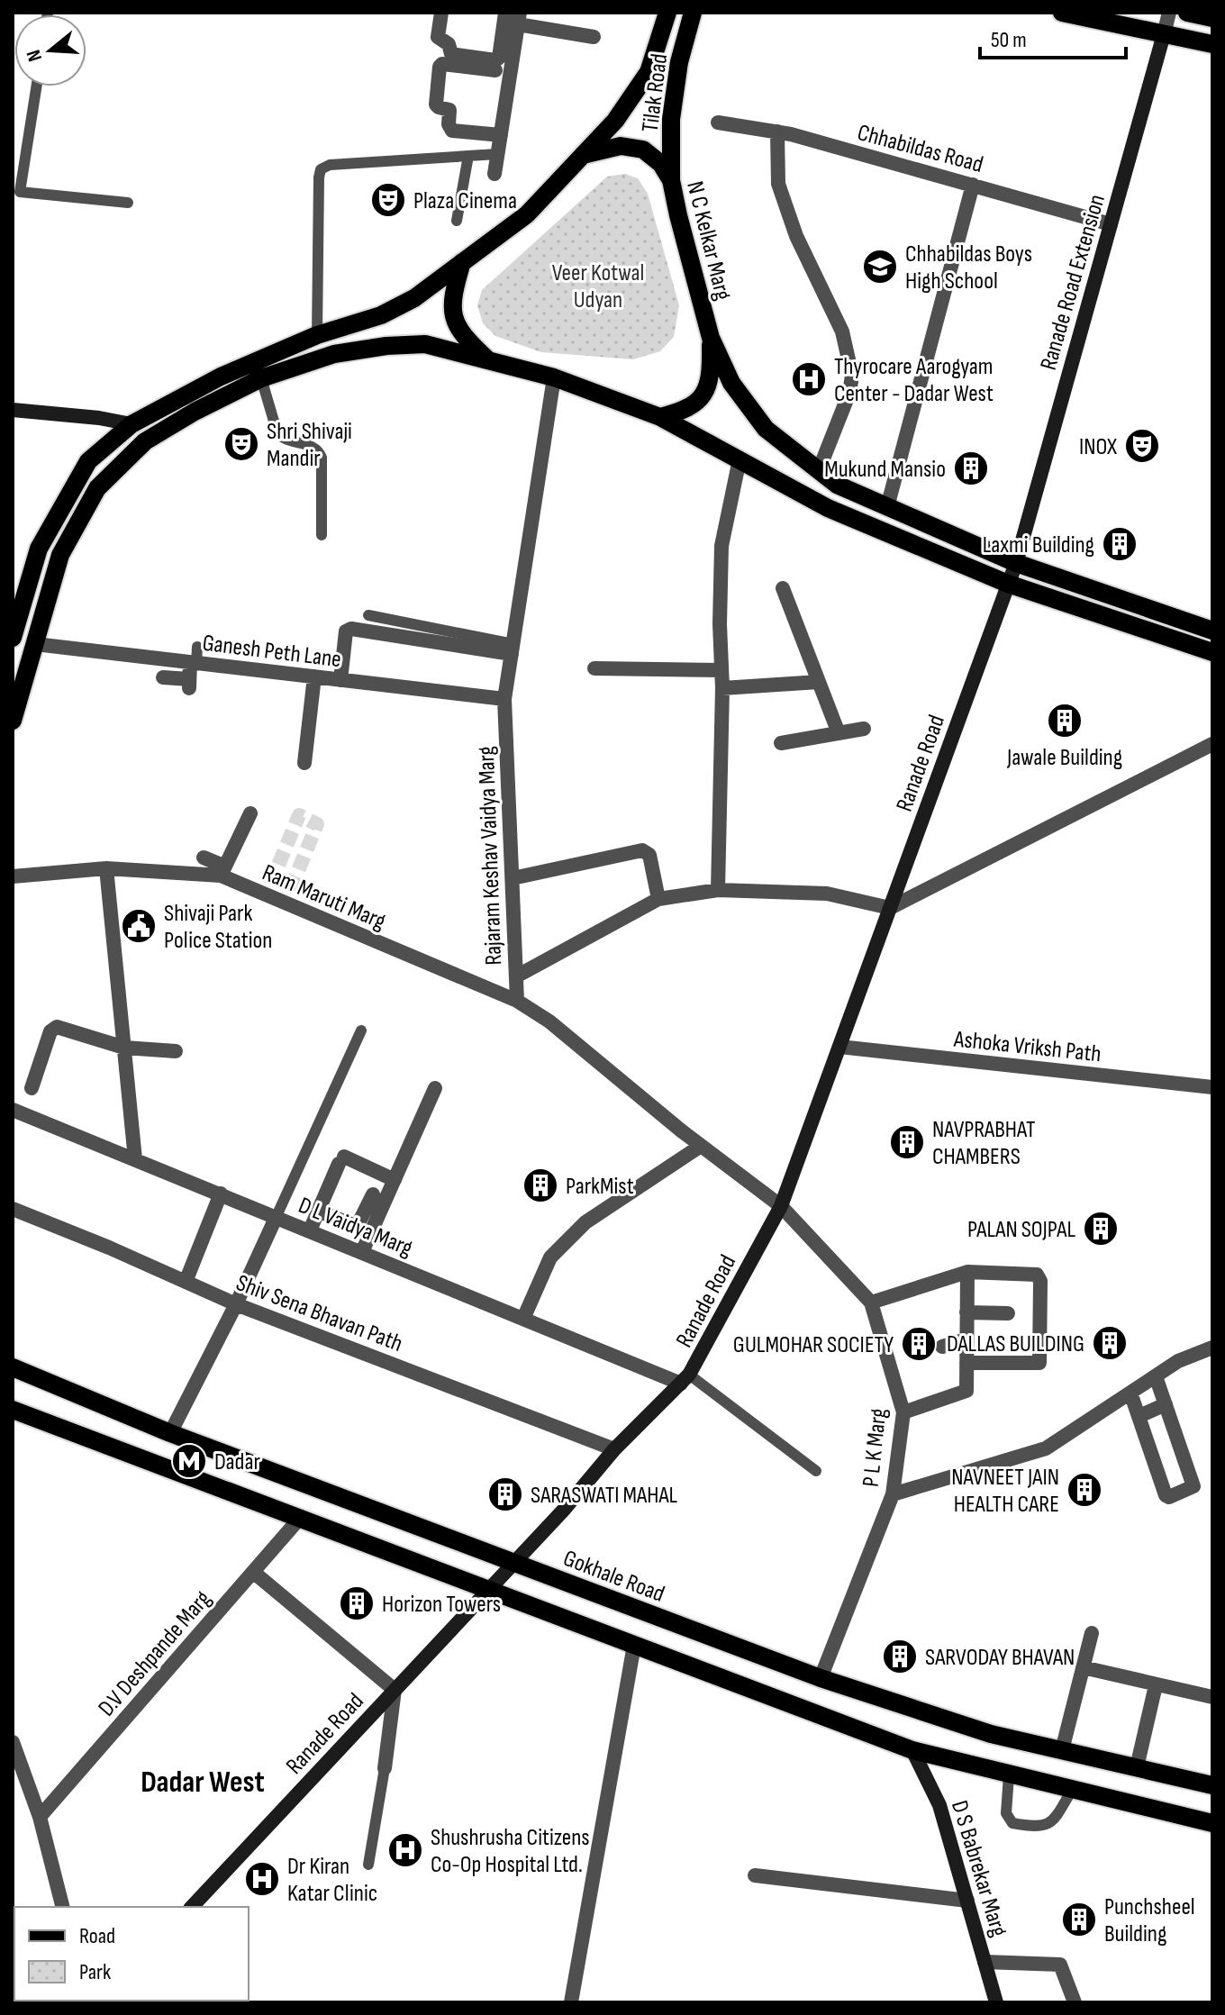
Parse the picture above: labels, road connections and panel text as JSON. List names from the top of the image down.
{
  "streets": {
    "main road": ["Tilak Road", "N C Kelkar Marg", "Gokhale Road"],
    "street": [
      "Chhabildas Road",
      "Ranade Road Extension",
      "Ganesh Peth Lane",
      "Ranade Road",
      "Rajaram Keshav Vaidya Marg",
      "Ram Maruti Marg",
      "Ashoka Vriksh Path",
      "D L Vaidya Marg",
      "Shiv Sena Bhavan Path",
      "P L K Marg",
      "D.V Deshpande Marg",
      "D S Babrekar Marg"
    ]
  },
  "crossings": [
    ["Tilak Road", "N C Kelkar Marg"],
    ["Chhabildas Road", "Ranade Road Extension"],
    ["N C Kelkar Marg", "Ranade Road Extension"],
    ["N C Kelkar Marg", "Ranade Road"],
    ["Ranade Road Extension", "Ranade Road"],
    ["Ganesh Peth Lane", "Rajaram Keshav Vaidya Marg"],
    ["Ranade Road", "Ashoka Vriksh Path"],
    ["Ranade Road", "D L Vaidya Marg"],
    ["Ranade Road", "Shiv Sena Bhavan Path"],
    ["Ranade Road", "P L K Marg"],
    ["Ranade Road", "Gokhale Road"],
    ["Rajaram Keshav Vaidya Marg", "Ram Maruti Marg"],
    ["P L K Marg", "Gokhale Road"]
  ],
  "districts": ["Dadar West"],
  "parks": ["Veer Kotwal Udyan"],
  "places": {
    "theatre": ["Plaza Cinema", "Shri Shivaji Mandir", "INOX"],
    "school or university": ["Chhabildas Boys High School"],
    "hospital": ["Thyrocare Aarogyam Center - Dadar West", "Shushrusha Citizens Co-Op Hospital Ltd.", "Dr Kiran Katar Clinic"],
    "building": [
      "Mukund Mansio",
      "Laxmi Building",
      "Jawale Building",
      "NAVPRABHAT CHAMBERS",
      "ParkMist",
      "PALAN SOJPAL",
      "DALLAS BUILDING",
      "GULMOHAR SOCIETY",
      "NAVNEET JAIN HEALTH CARE",
      "SARASWATI MAHAL",
      "Horizon Towers",
      "SARVODAY BHAVAN",
      "Punchsheel Building"
    ],
    "public building": ["Shivaji Park Police Station"],
    "metro station": ["Dadar"]
  },
  "legend": ["Road", "Park"],
  "scale_bar": "50 m",
  "north": "left"
}
